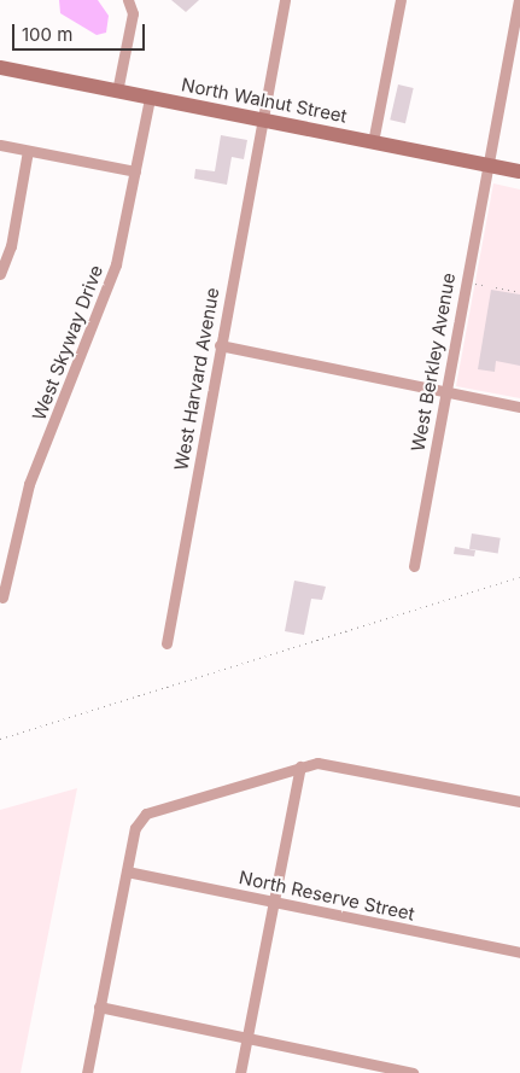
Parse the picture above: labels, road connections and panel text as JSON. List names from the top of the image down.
{
  "streets": {
    "main road": ["North Walnut Street"],
    "street": [
      "West Skyway Drive",
      "West Berkley Avenue",
      "West Harvard Avenue",
      "North Reserve Street"
    ]
  },
  "crossings": [
    ["North Walnut Street", "West Skyway Drive"],
    ["North Walnut Street", "West Berkley Avenue"],
    ["North Walnut Street", "West Harvard Avenue"]
  ],
  "scale_bar": "100 m"
}
